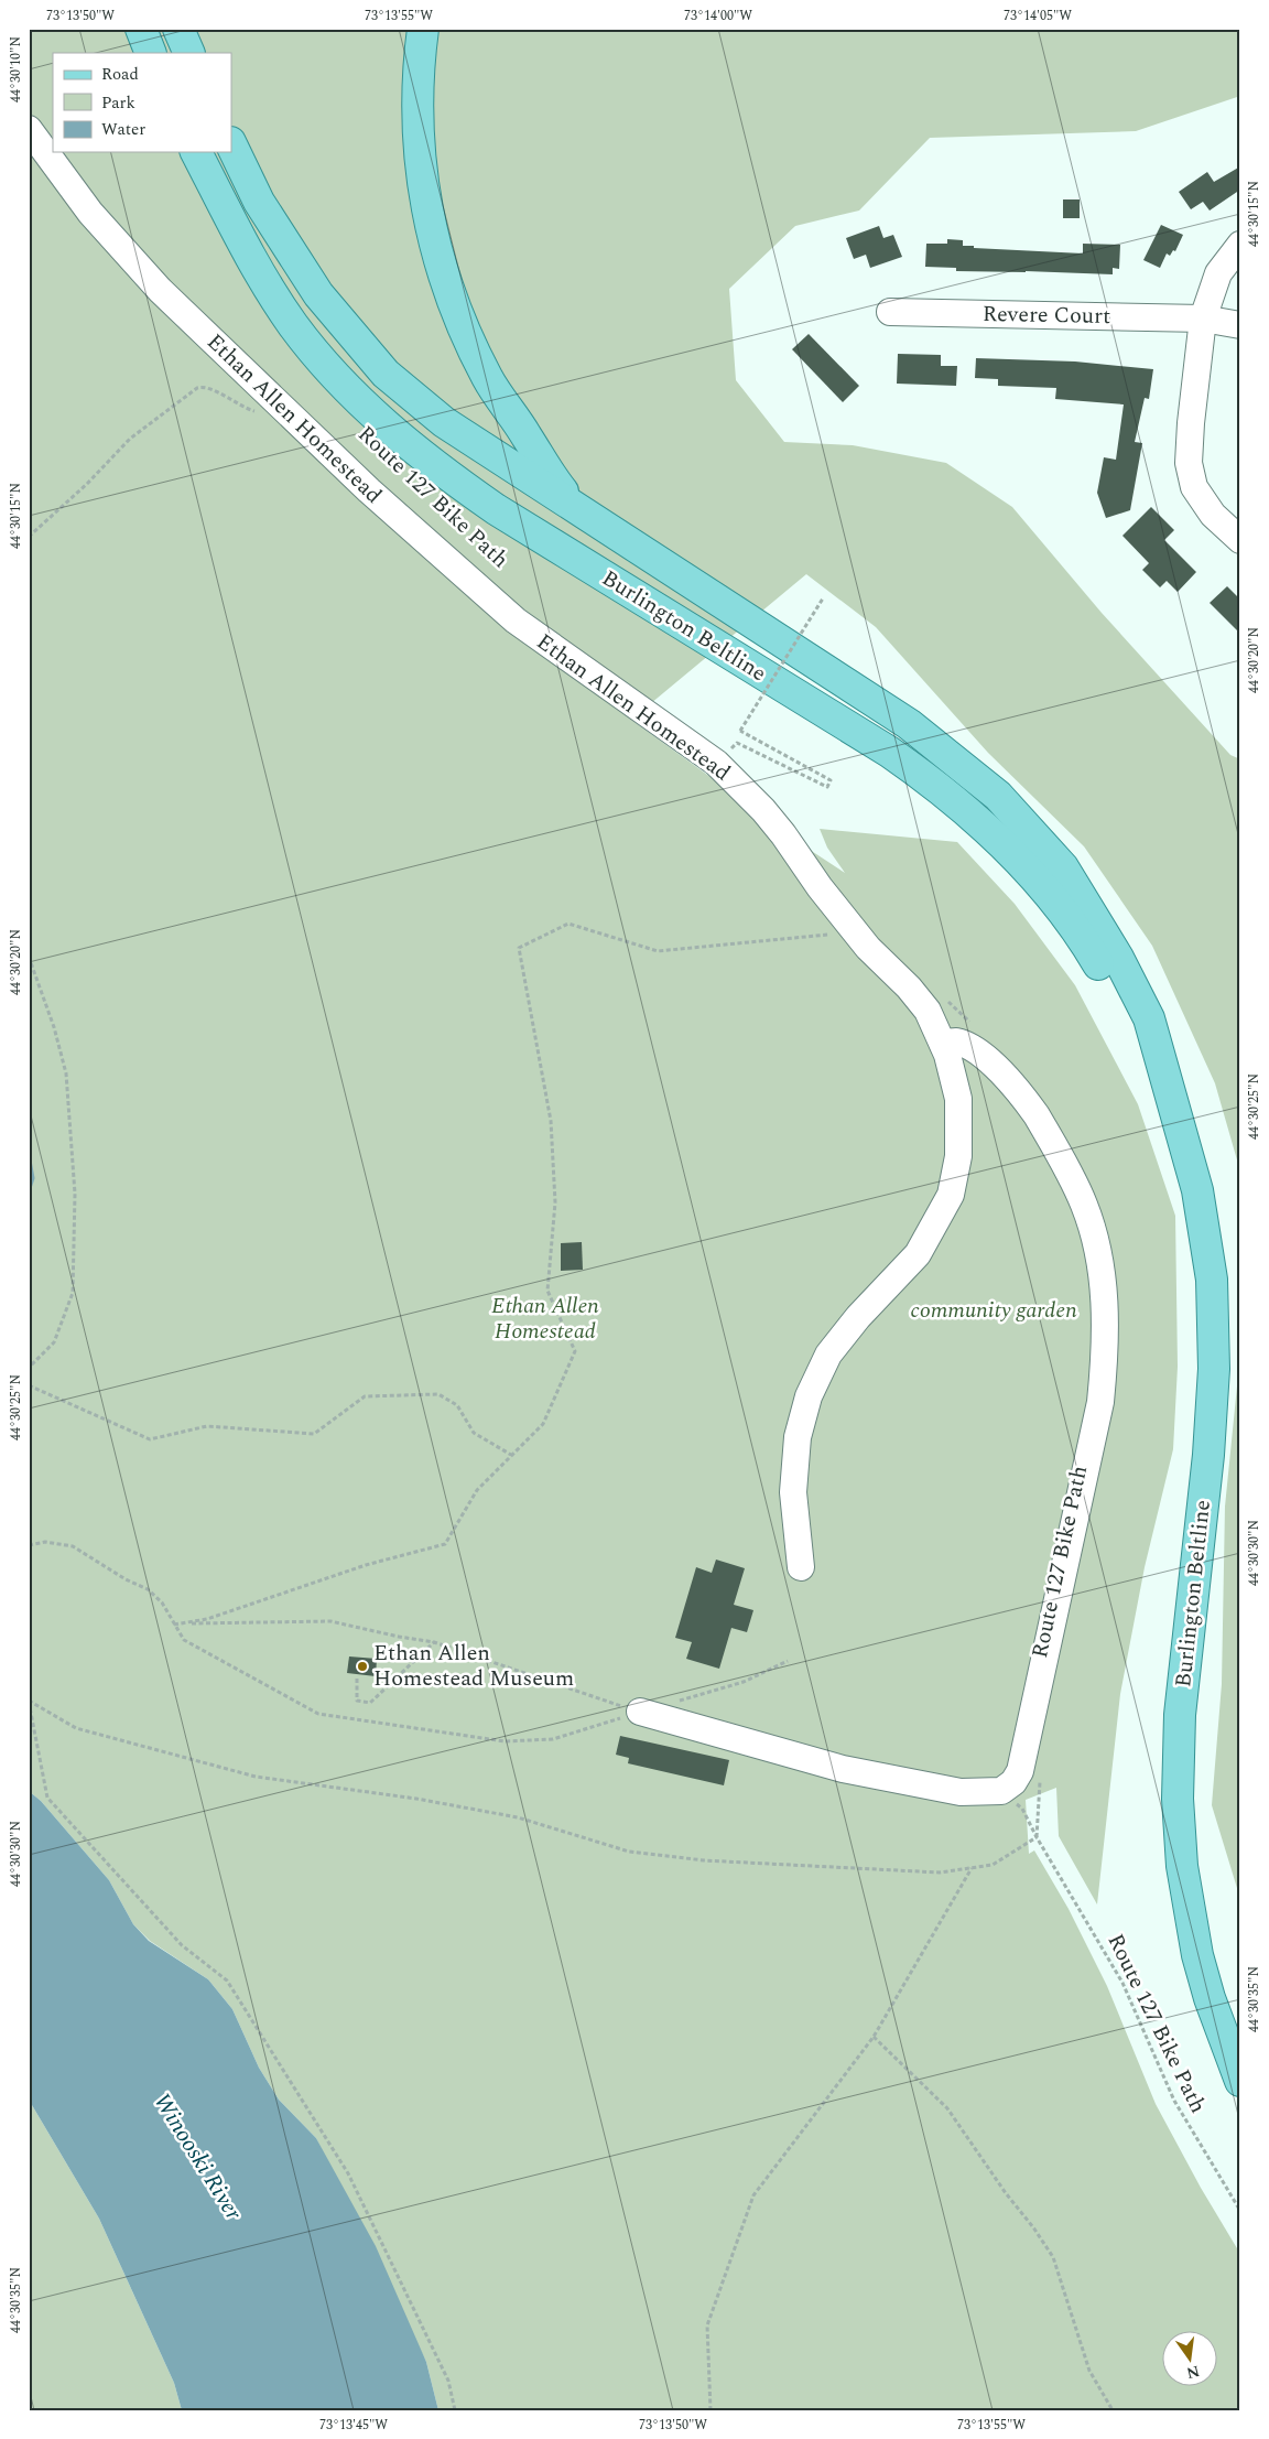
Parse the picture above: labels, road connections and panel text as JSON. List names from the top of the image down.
{
  "streets": {
    "main road": ["Burlington Beltline"],
    "street": ["Revere Court", "Ethan Allen Homestead"],
    "path": ["Route 127 Bike Path"]
  },
  "water": ["Winooski River"],
  "parks": ["Ethan Allen Homestead", "community garden"],
  "places": ["Ethan Allen Homestead Museum"],
  "legend": ["Road", "Park", "Water"],
  "north": "bottom",
  "coordinates": [
    "73°13'50\"W",
    "73°13'55\"W",
    "73°14'00\"W",
    "73°14'05\"W",
    "44°30'10\"N",
    "44°30'15\"N",
    "44°30'20\"N",
    "44°30'25\"N",
    "44°30'30\"N",
    "44°30'35\"N",
    "73°13'45\"W"
  ]
}
